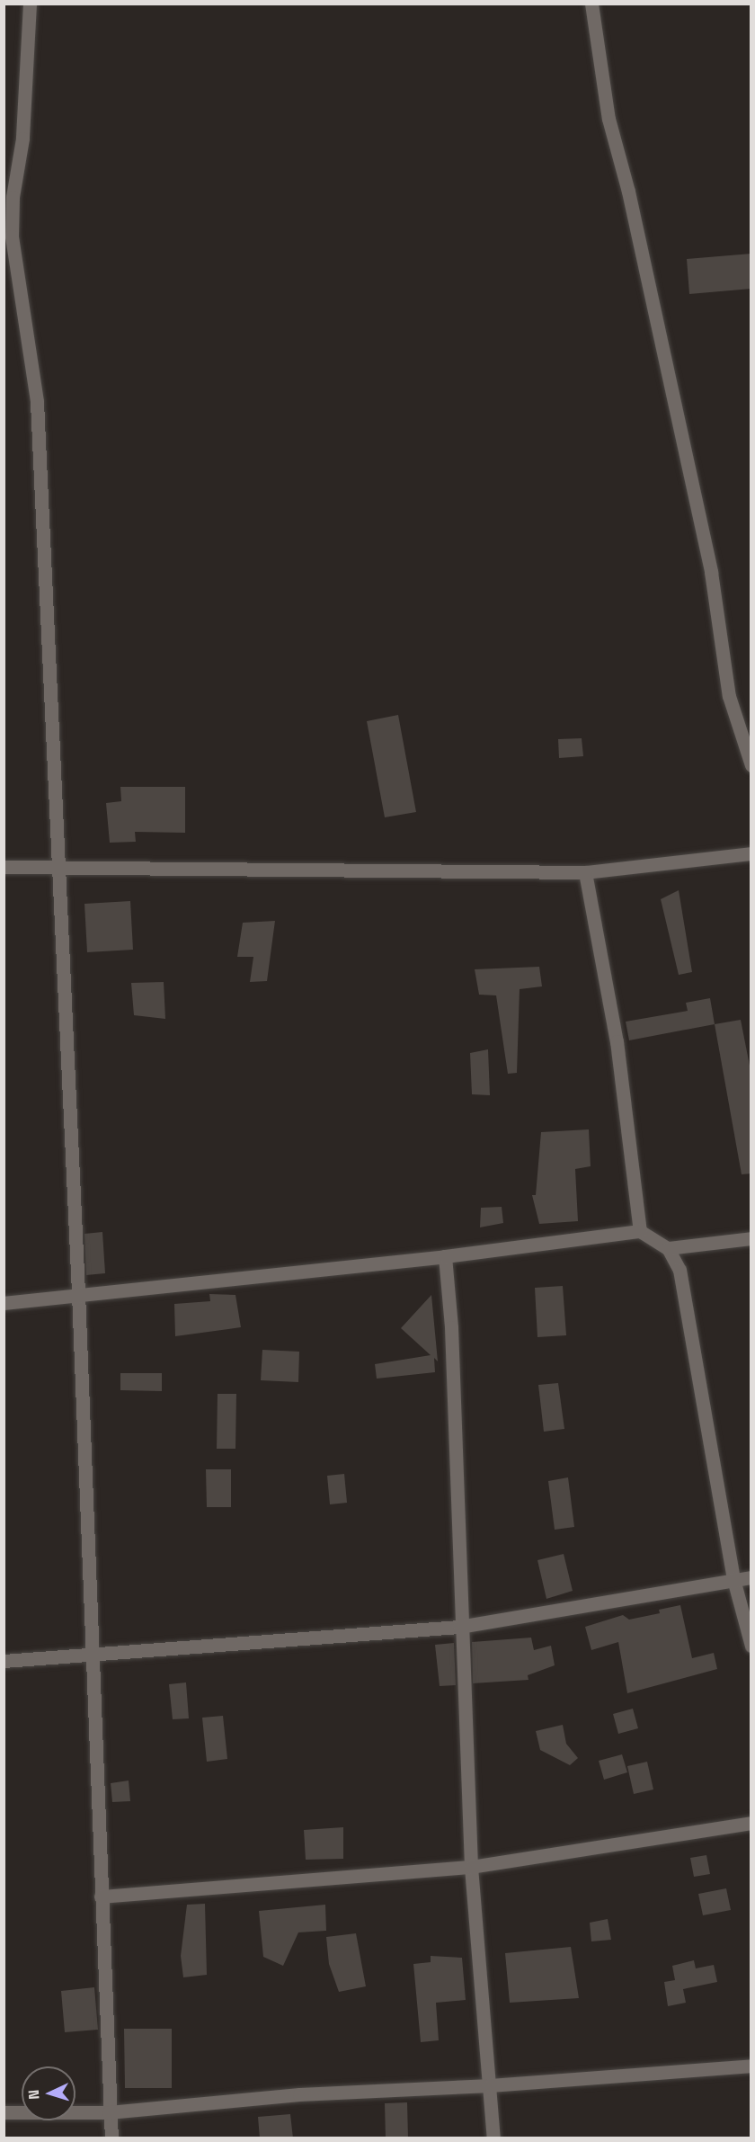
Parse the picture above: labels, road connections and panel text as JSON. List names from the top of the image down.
{
  "north": "left"
}
